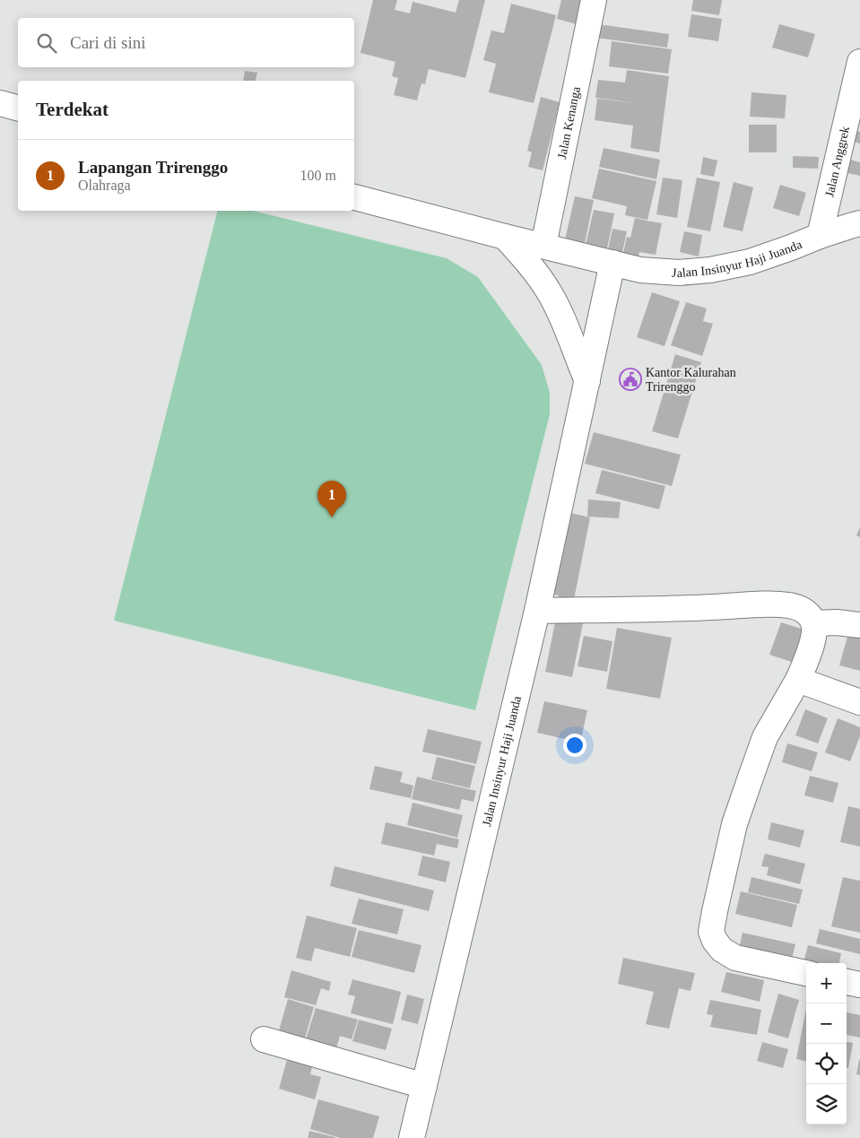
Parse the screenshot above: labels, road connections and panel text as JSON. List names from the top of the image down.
{
  "streets": {
    "main road": ["Jalan Kenanga", "Jalan Anggrek", "Jalan Insinyur Haji Juanda"]
  },
  "crossings": [
    ["Jalan Kenanga", "Jalan Insinyur Haji Juanda"],
    ["Jalan Anggrek", "Jalan Insinyur Haji Juanda"]
  ],
  "places": {
    "public building": ["Kantor Kalurahan Trirenggo"]
  },
  "page": {
    "search": "Cari di sini",
    "heading": "Terdekat",
    "list": [
      {
        "mark": "1",
        "name": "Lapangan Trirenggo",
        "note": "Olahraga",
        "value": "100 m"
      }
    ],
    "pins": "1",
    "map_buttons": ["+", "−"]
  }
}
